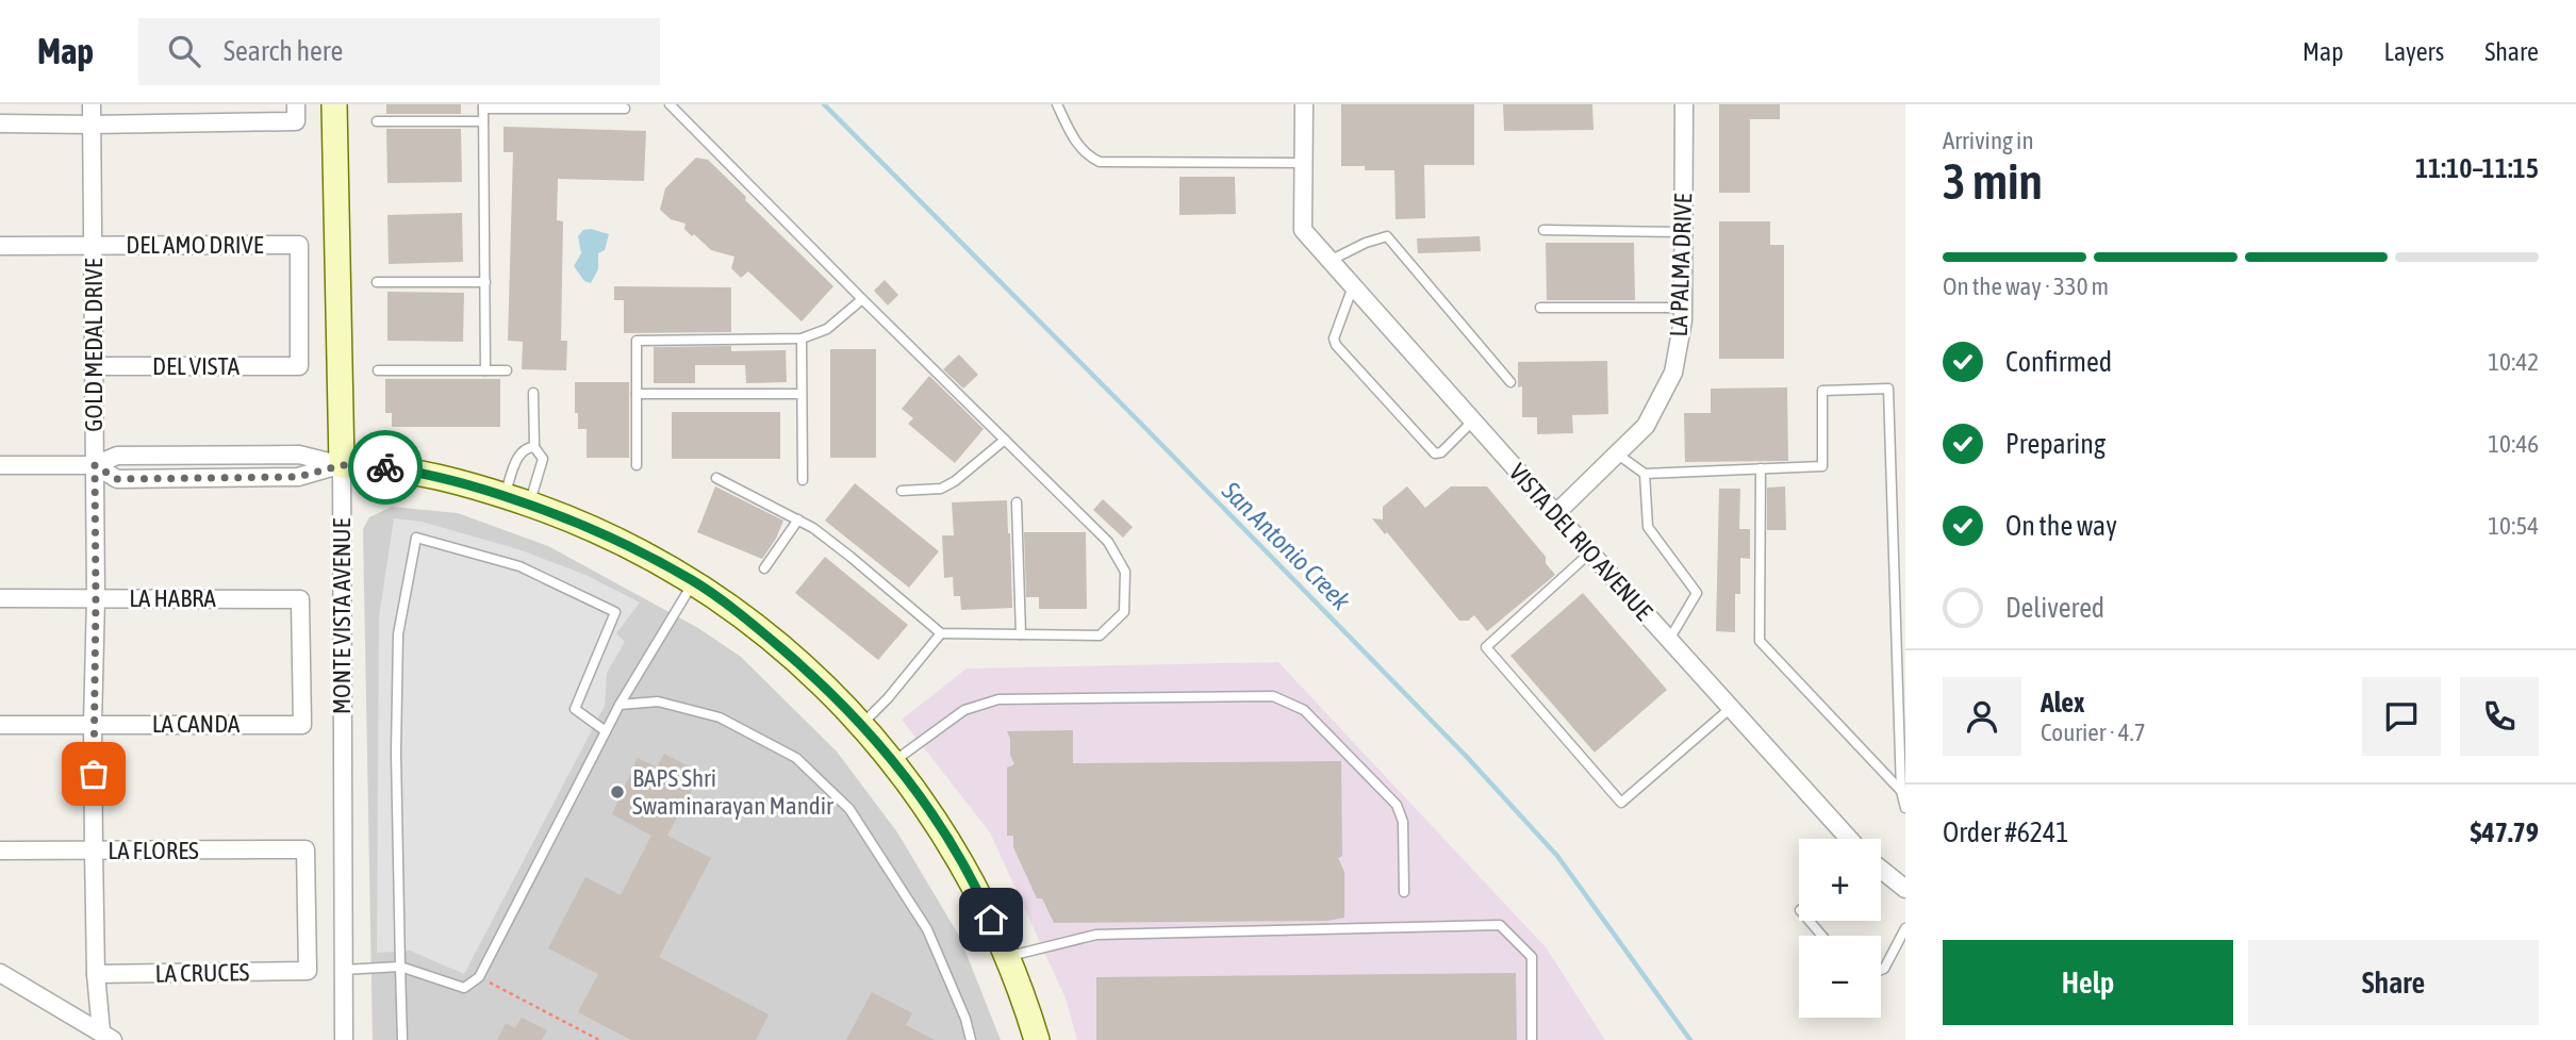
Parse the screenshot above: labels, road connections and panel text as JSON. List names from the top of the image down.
{
  "streets": {
    "street": [
      "DEL AMO DRIVE",
      "LA PALMA DRIVE",
      "GOLD MEDAL DRIVE",
      "DEL VISTA",
      "VISTA DEL RIO AVENUE",
      "LA HABRA",
      "MONTE VISTA AVENUE",
      "LA CANDA",
      "LA FLORES",
      "LA CRUCES"
    ]
  },
  "crossings": [
    ["DEL AMO DRIVE", "GOLD MEDAL DRIVE"],
    ["DEL AMO DRIVE", "DEL VISTA"],
    ["LA PALMA DRIVE", "VISTA DEL RIO AVENUE"],
    ["GOLD MEDAL DRIVE", "DEL VISTA"],
    ["GOLD MEDAL DRIVE", "LA HABRA"],
    ["GOLD MEDAL DRIVE", "LA CANDA"],
    ["GOLD MEDAL DRIVE", "LA FLORES"],
    ["GOLD MEDAL DRIVE", "LA CRUCES"],
    ["LA HABRA", "LA CANDA"],
    ["LA FLORES", "LA CRUCES"]
  ],
  "water": ["San Antonio Creek"],
  "places": ["BAPS Shri Swaminarayan Mandir"],
  "page": {
    "header": "Map",
    "search": "Search here",
    "nav": ["Map", "Layers", "Share"],
    "heading": ["3 min", "Arriving in", "11:10–11:15"],
    "panel": [
      "Alex",
      "Courier · 4.7",
      "Order #6241",
      "$47.79"
    ],
    "bar": "On the way · 330 m",
    "list": [
      ["Confirmed", "10:42"],
      ["Preparing", "10:46"],
      ["On the way", "10:54"],
      "Delivered"
    ],
    "map_buttons": ["+", "−"],
    "buttons": ["Help", "Share"]
  }
}
